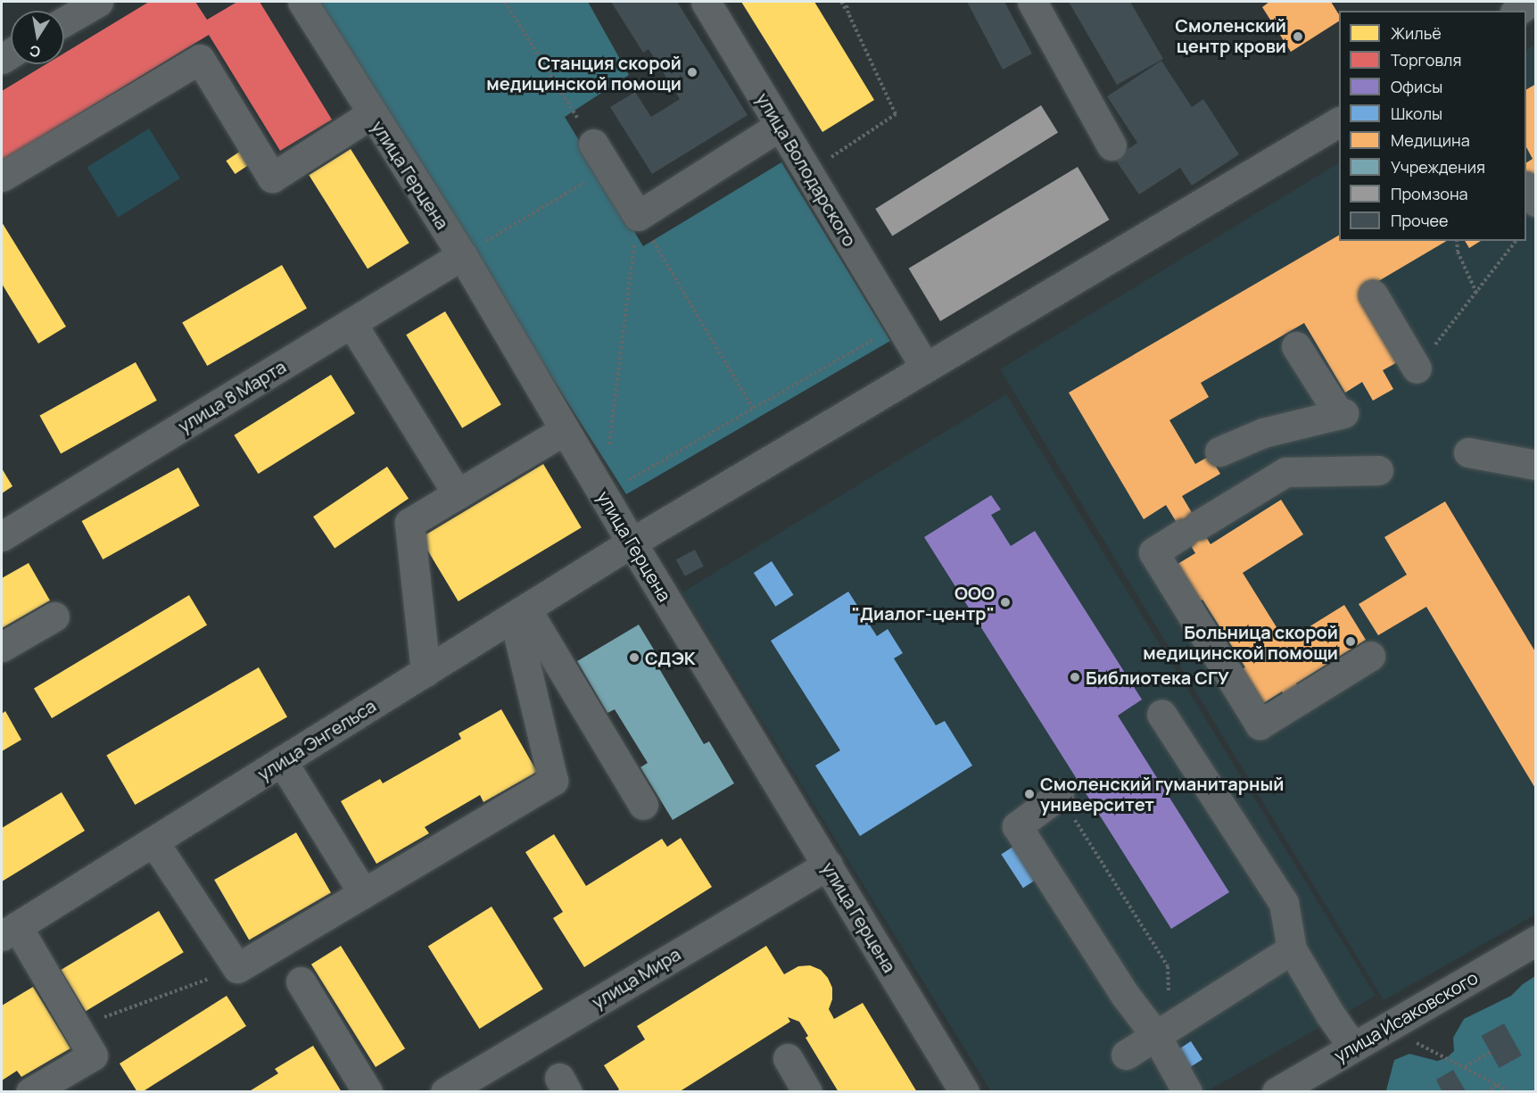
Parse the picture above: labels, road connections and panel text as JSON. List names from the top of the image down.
{
  "streets": {
    "street": [
      "улица Володарского",
      "улица Герцена",
      "улица 8 Марта",
      "улица Энгельса",
      "улица Мира",
      "улица Исаковского"
    ]
  },
  "crossings": [
    ["улица Володарского", "улица Энгельса"],
    ["улица Герцена", "улица 8 Марта"],
    ["улица Герцена", "улица Энгельса"],
    ["улица Герцена", "улица Мира"]
  ],
  "places": [
    "Смоленский центр крови",
    "Станция скорой медицинской помощи",
    "ООО \"Диалог-центр\"",
    "Больница скорой медицинской помощи",
    "СДЭК",
    "Библиотека СГУ",
    "Смоленский гуманитарный университет"
  ],
  "legend": [
    "Жильё",
    "Торговля",
    "Офисы",
    "Школы",
    "Медицина",
    "Учреждения",
    "Промзона",
    "Прочее"
  ],
  "north": "bottom"
}
